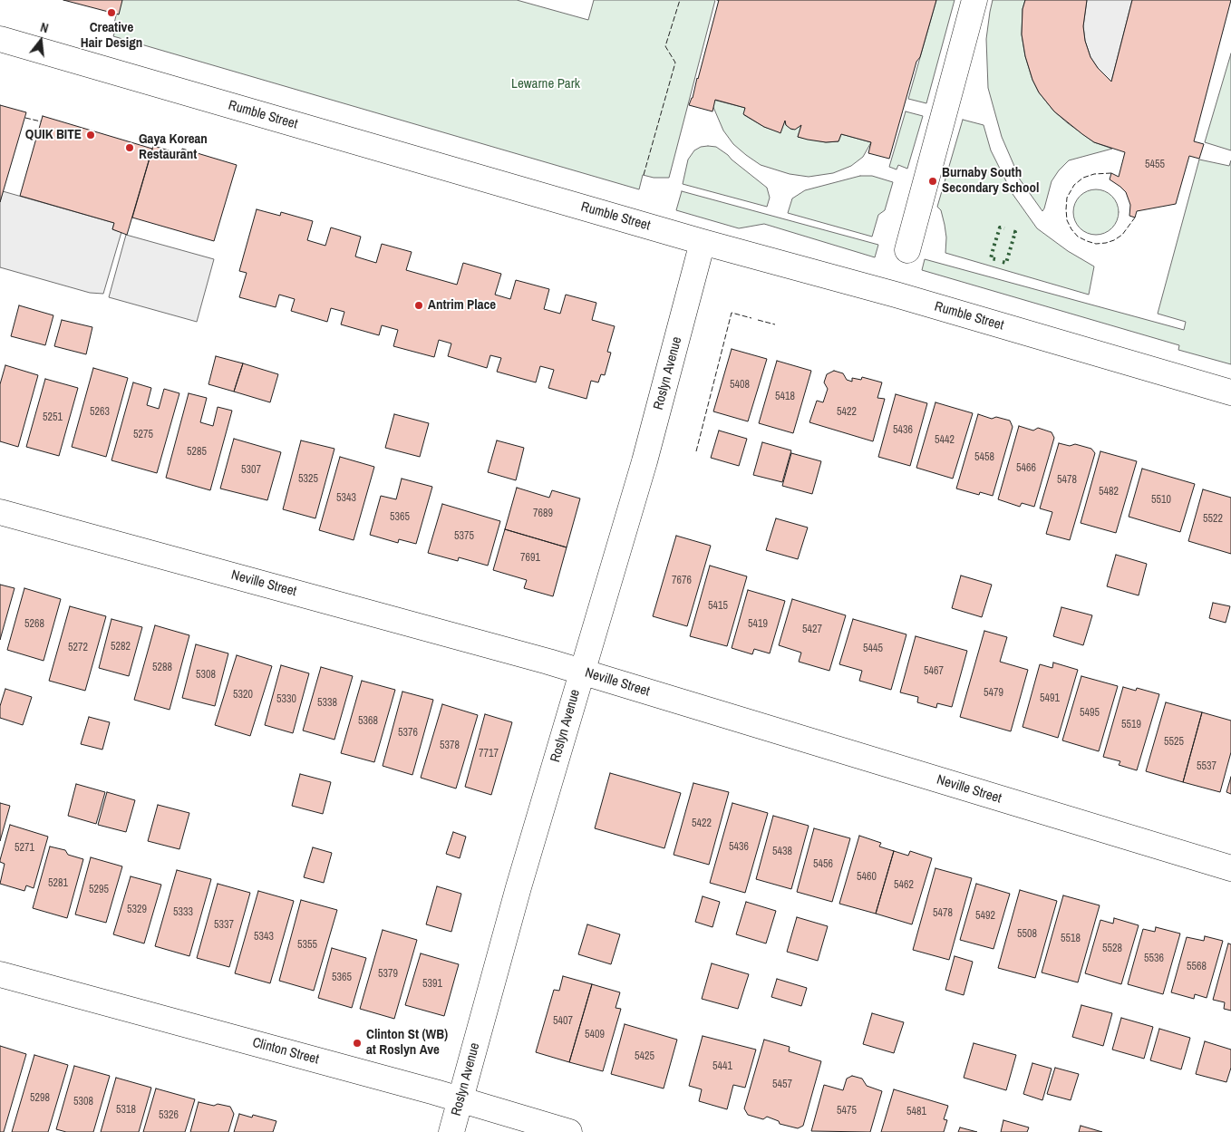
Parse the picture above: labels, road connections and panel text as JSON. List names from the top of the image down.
{
  "streets": {
    "street": [
      "Rumble Street",
      "Roslyn Avenue",
      "Neville Street",
      "Clinton Street"
    ]
  },
  "crossings": [
    ["Rumble Street", "Roslyn Avenue"],
    ["Roslyn Avenue", "Neville Street"],
    ["Roslyn Avenue", "Clinton Street"]
  ],
  "parks": ["Lewarne Park"],
  "places": [
    "Creative Hair Design",
    "QUIK BITE",
    "Gaya Korean Restaurant",
    "Burnaby South Secondary School",
    "Antrim Place",
    "Clinton St (WB) at Roslyn Ave"
  ],
  "house_numbers": [
    "5455",
    "5408",
    "5418",
    "5263",
    "5422",
    "5251",
    "5436",
    "5275",
    "5442",
    "5285",
    "5458",
    "5466",
    "5307",
    "5325",
    "5478",
    "5482",
    "5343",
    "5510",
    "7689",
    "5365",
    "5522",
    "5375",
    "7691",
    "7676",
    "5415",
    "5268",
    "5419",
    "5427",
    "5282",
    "5272",
    "5445",
    "5288",
    "5467",
    "5308",
    "5479",
    "5320",
    "5491",
    "5330",
    "5338",
    "5495",
    "5368",
    "5519",
    "5376",
    "5525",
    "5378",
    "7717",
    "5537",
    "5422",
    "5436",
    "5271",
    "5438",
    "5456",
    "5460",
    "5281",
    "5462",
    "5295",
    "5329",
    "5333",
    "5478",
    "5492",
    "5337",
    "5508",
    "5343",
    "5518",
    "5355",
    "5528",
    "5536",
    "5568",
    "5379",
    "5365",
    "5391",
    "5407",
    "5409",
    "5425",
    "5441",
    "5457",
    "5298",
    "5308",
    "5318",
    "5475",
    "5481",
    "5326"
  ],
  "north": "top"
}
